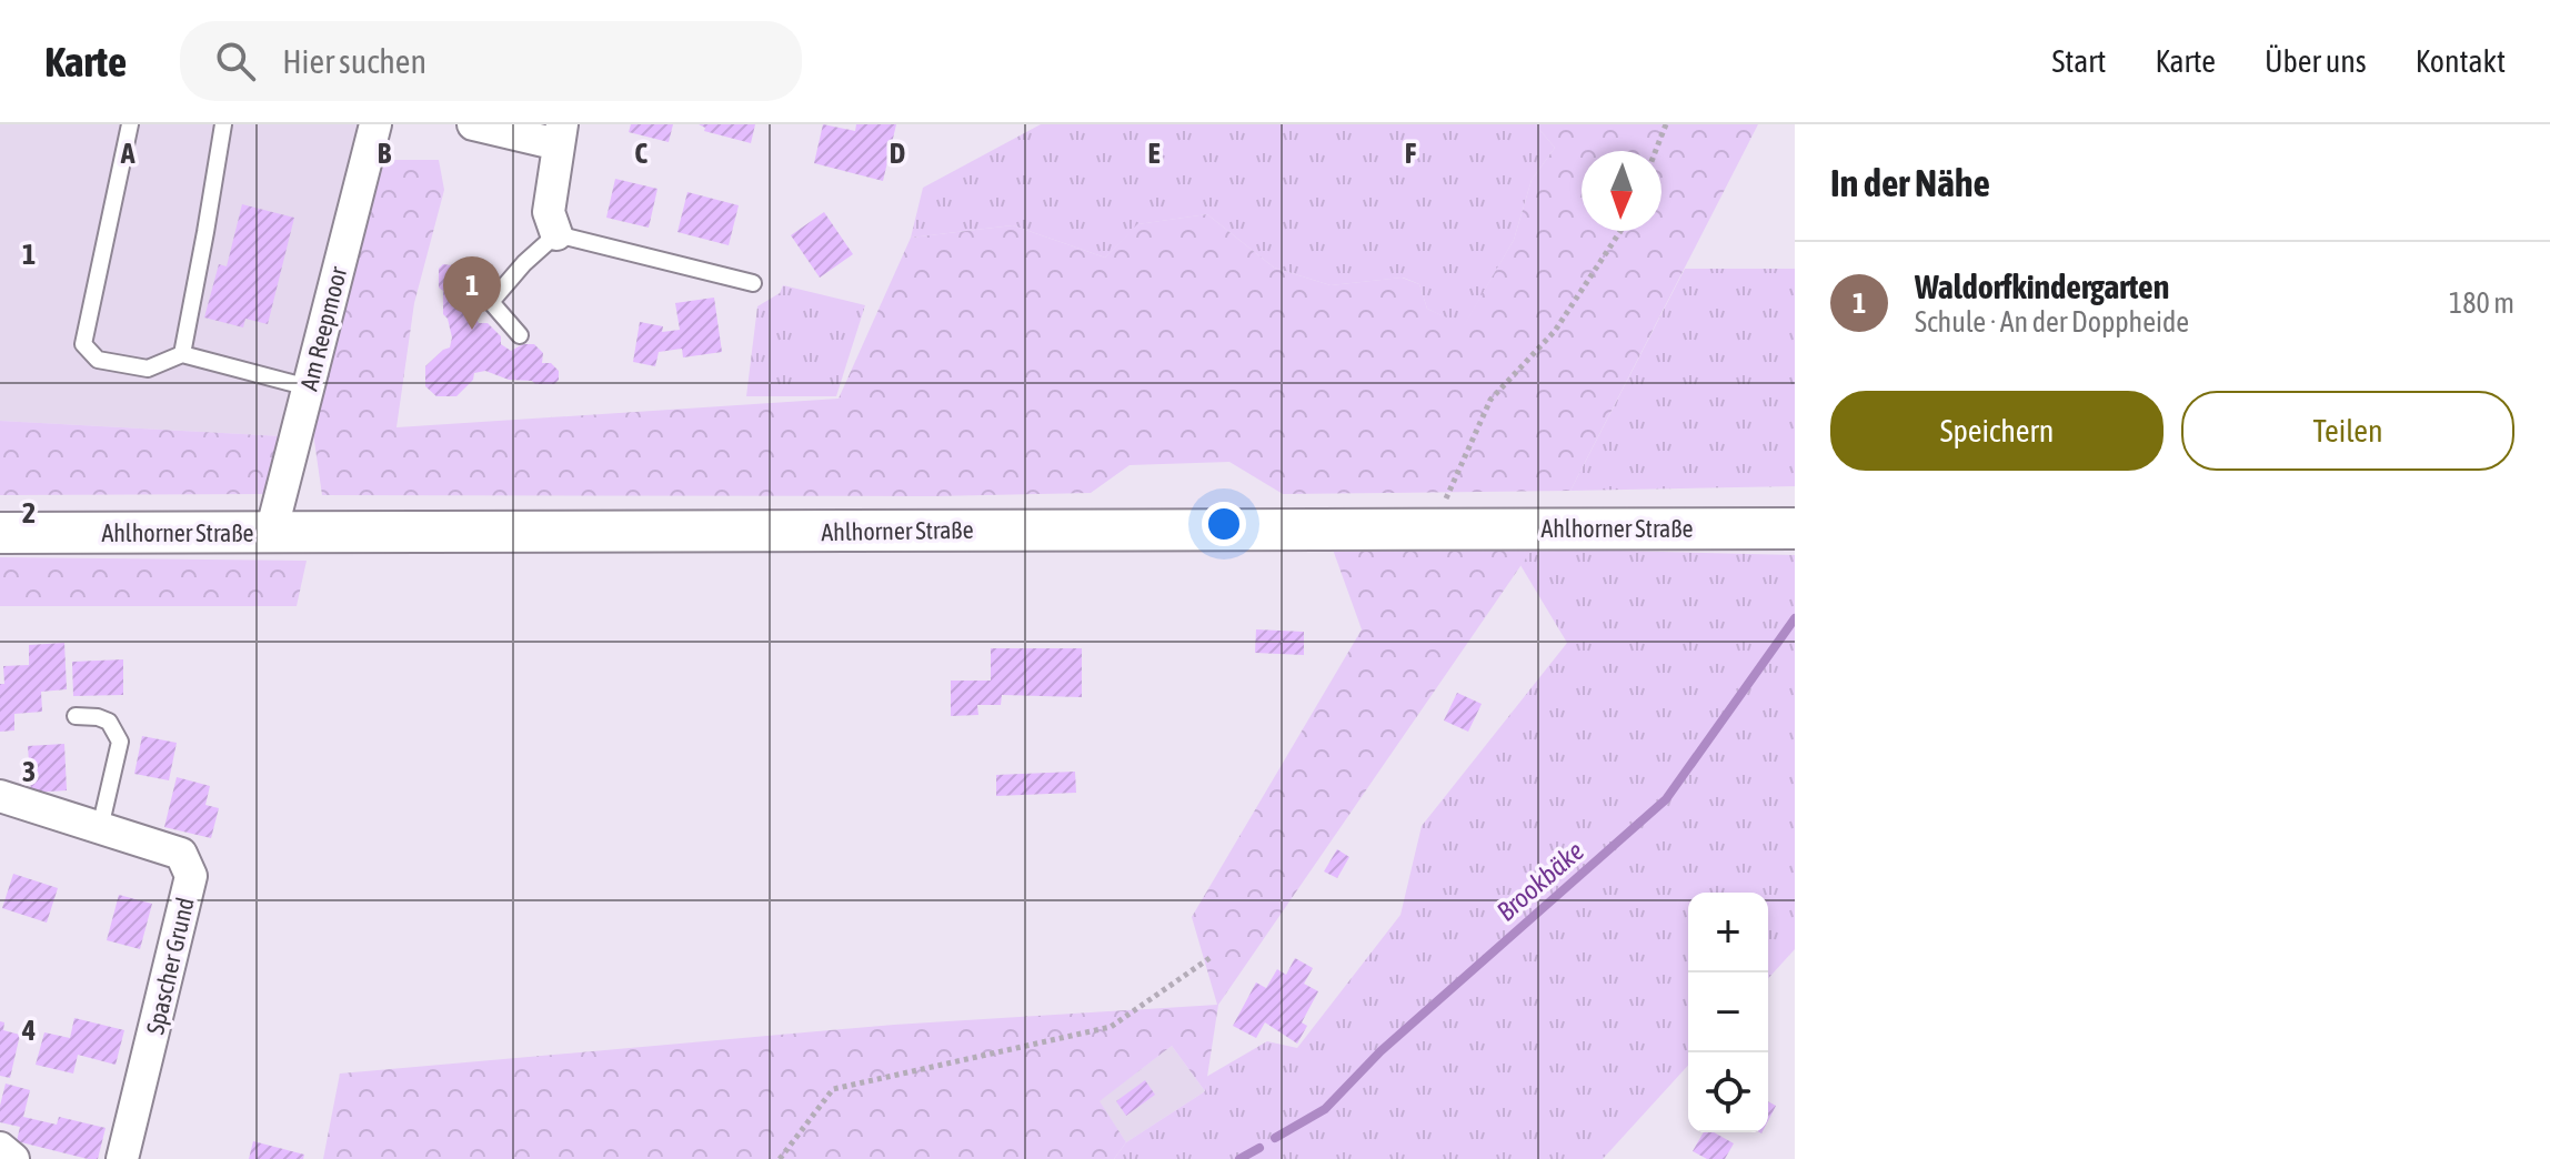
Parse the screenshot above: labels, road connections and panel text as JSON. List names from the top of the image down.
{
  "streets": {
    "street": ["Am Reepmoor", "Ahlhorner Straße", "Spascher Grund"]
  },
  "crossings": [
    ["Am Reepmoor", "Ahlhorner Straße"]
  ],
  "water": ["Brookbäke"],
  "north": "bottom",
  "page": {
    "header": "Karte",
    "search": "Hier suchen",
    "nav": [
      "Start",
      "Karte",
      "Über uns",
      "Kontakt"
    ],
    "heading": "In der Nähe",
    "list": [
      {
        "mark": "1",
        "name": "Waldorfkindergarten",
        "note": "Schule · An der Doppheide",
        "value": "180 m"
      }
    ],
    "pins": "1",
    "buttons": ["Speichern", "Teilen"],
    "map_buttons": ["+", "−"]
  },
  "grid": {
    "columns": [
      "A",
      "B",
      "C",
      "D",
      "E",
      "F"
    ],
    "rows": [
      "1",
      "2",
      "3",
      "4"
    ]
  }
}
